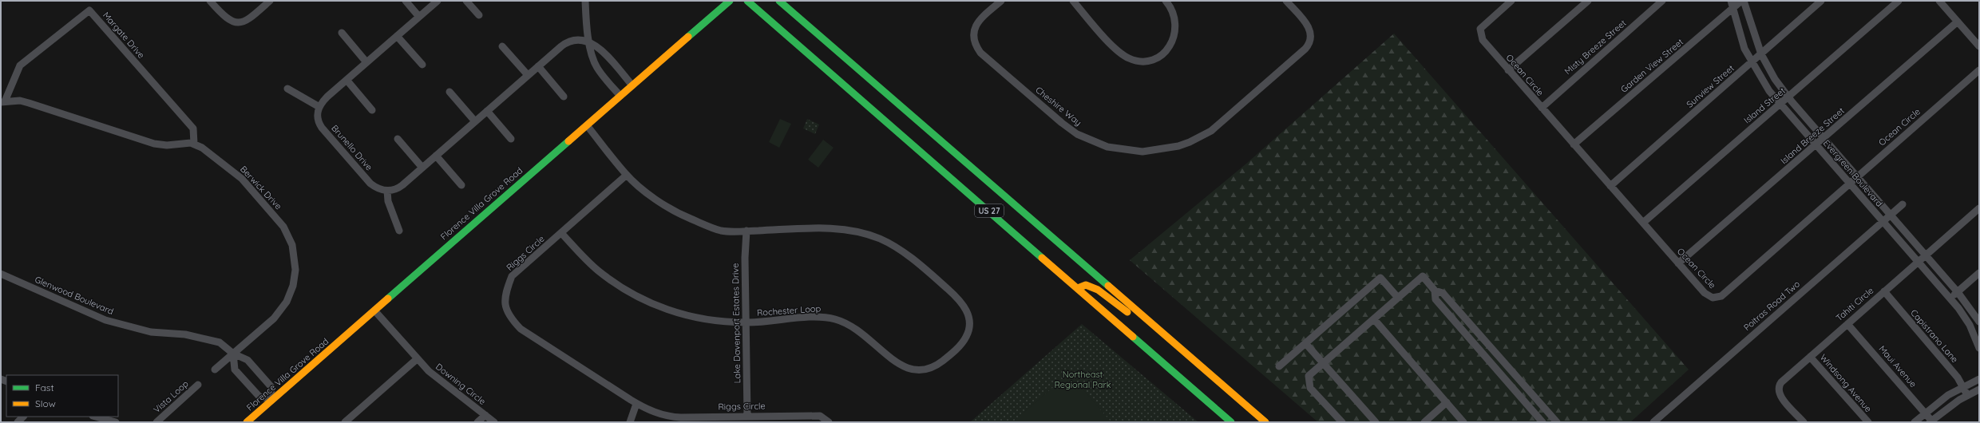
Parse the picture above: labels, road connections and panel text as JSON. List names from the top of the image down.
{
  "streets": {
    "main road": ["Florence Villa Grove Road", "US 27"],
    "street": [
      "Margate Drive",
      "Misty Breeze Street",
      "Garden View Street",
      "Ocean Circle",
      "Sunview Street",
      "Island Street",
      "Cheshire Way",
      "Island Breeze Street",
      "Brunello Drive",
      "Evergreen Boulevard",
      "Berwick Drive",
      "Riggs Circle",
      "Glenwood Boulevard",
      "Tahiti Circle",
      "Poitras Road Two",
      "Rochester Loop",
      "Lake Davenport Estates Drive",
      "Capistrano Lane",
      "Maui Avenue",
      "Windsong Avenue",
      "Downing Circle",
      "Vista Loop"
    ]
  },
  "crossings": [
    ["Margate Drive", "Berwick Drive"],
    ["Misty Breeze Street", "Ocean Circle"],
    ["Garden View Street", "Ocean Circle"],
    ["Garden View Street", "Evergreen Boulevard"],
    ["Ocean Circle", "Sunview Street"],
    ["Ocean Circle", "Island Street"],
    ["Ocean Circle", "Island Breeze Street"],
    ["Ocean Circle", "Evergreen Boulevard"],
    ["Sunview Street", "Evergreen Boulevard"],
    ["Island Street", "Evergreen Boulevard"],
    ["Island Breeze Street", "Evergreen Boulevard"],
    ["Evergreen Boulevard", "Tahiti Circle"],
    ["Evergreen Boulevard", "Poitras Road Two"],
    ["Berwick Drive", "Glenwood Boulevard"],
    ["Florence Villa Grove Road", "Glenwood Boulevard"],
    ["Florence Villa Grove Road", "Downing Circle"],
    ["Riggs Circle", "Rochester Loop"],
    ["Riggs Circle", "Lake Davenport Estates Drive"],
    ["Tahiti Circle", "Capistrano Lane"],
    ["Tahiti Circle", "Maui Avenue"],
    ["Tahiti Circle", "Windsong Avenue"],
    ["Rochester Loop", "Lake Davenport Estates Drive"]
  ],
  "parks": ["Northeast Regional Park"],
  "legend": ["Fast", "Slow"]
}
